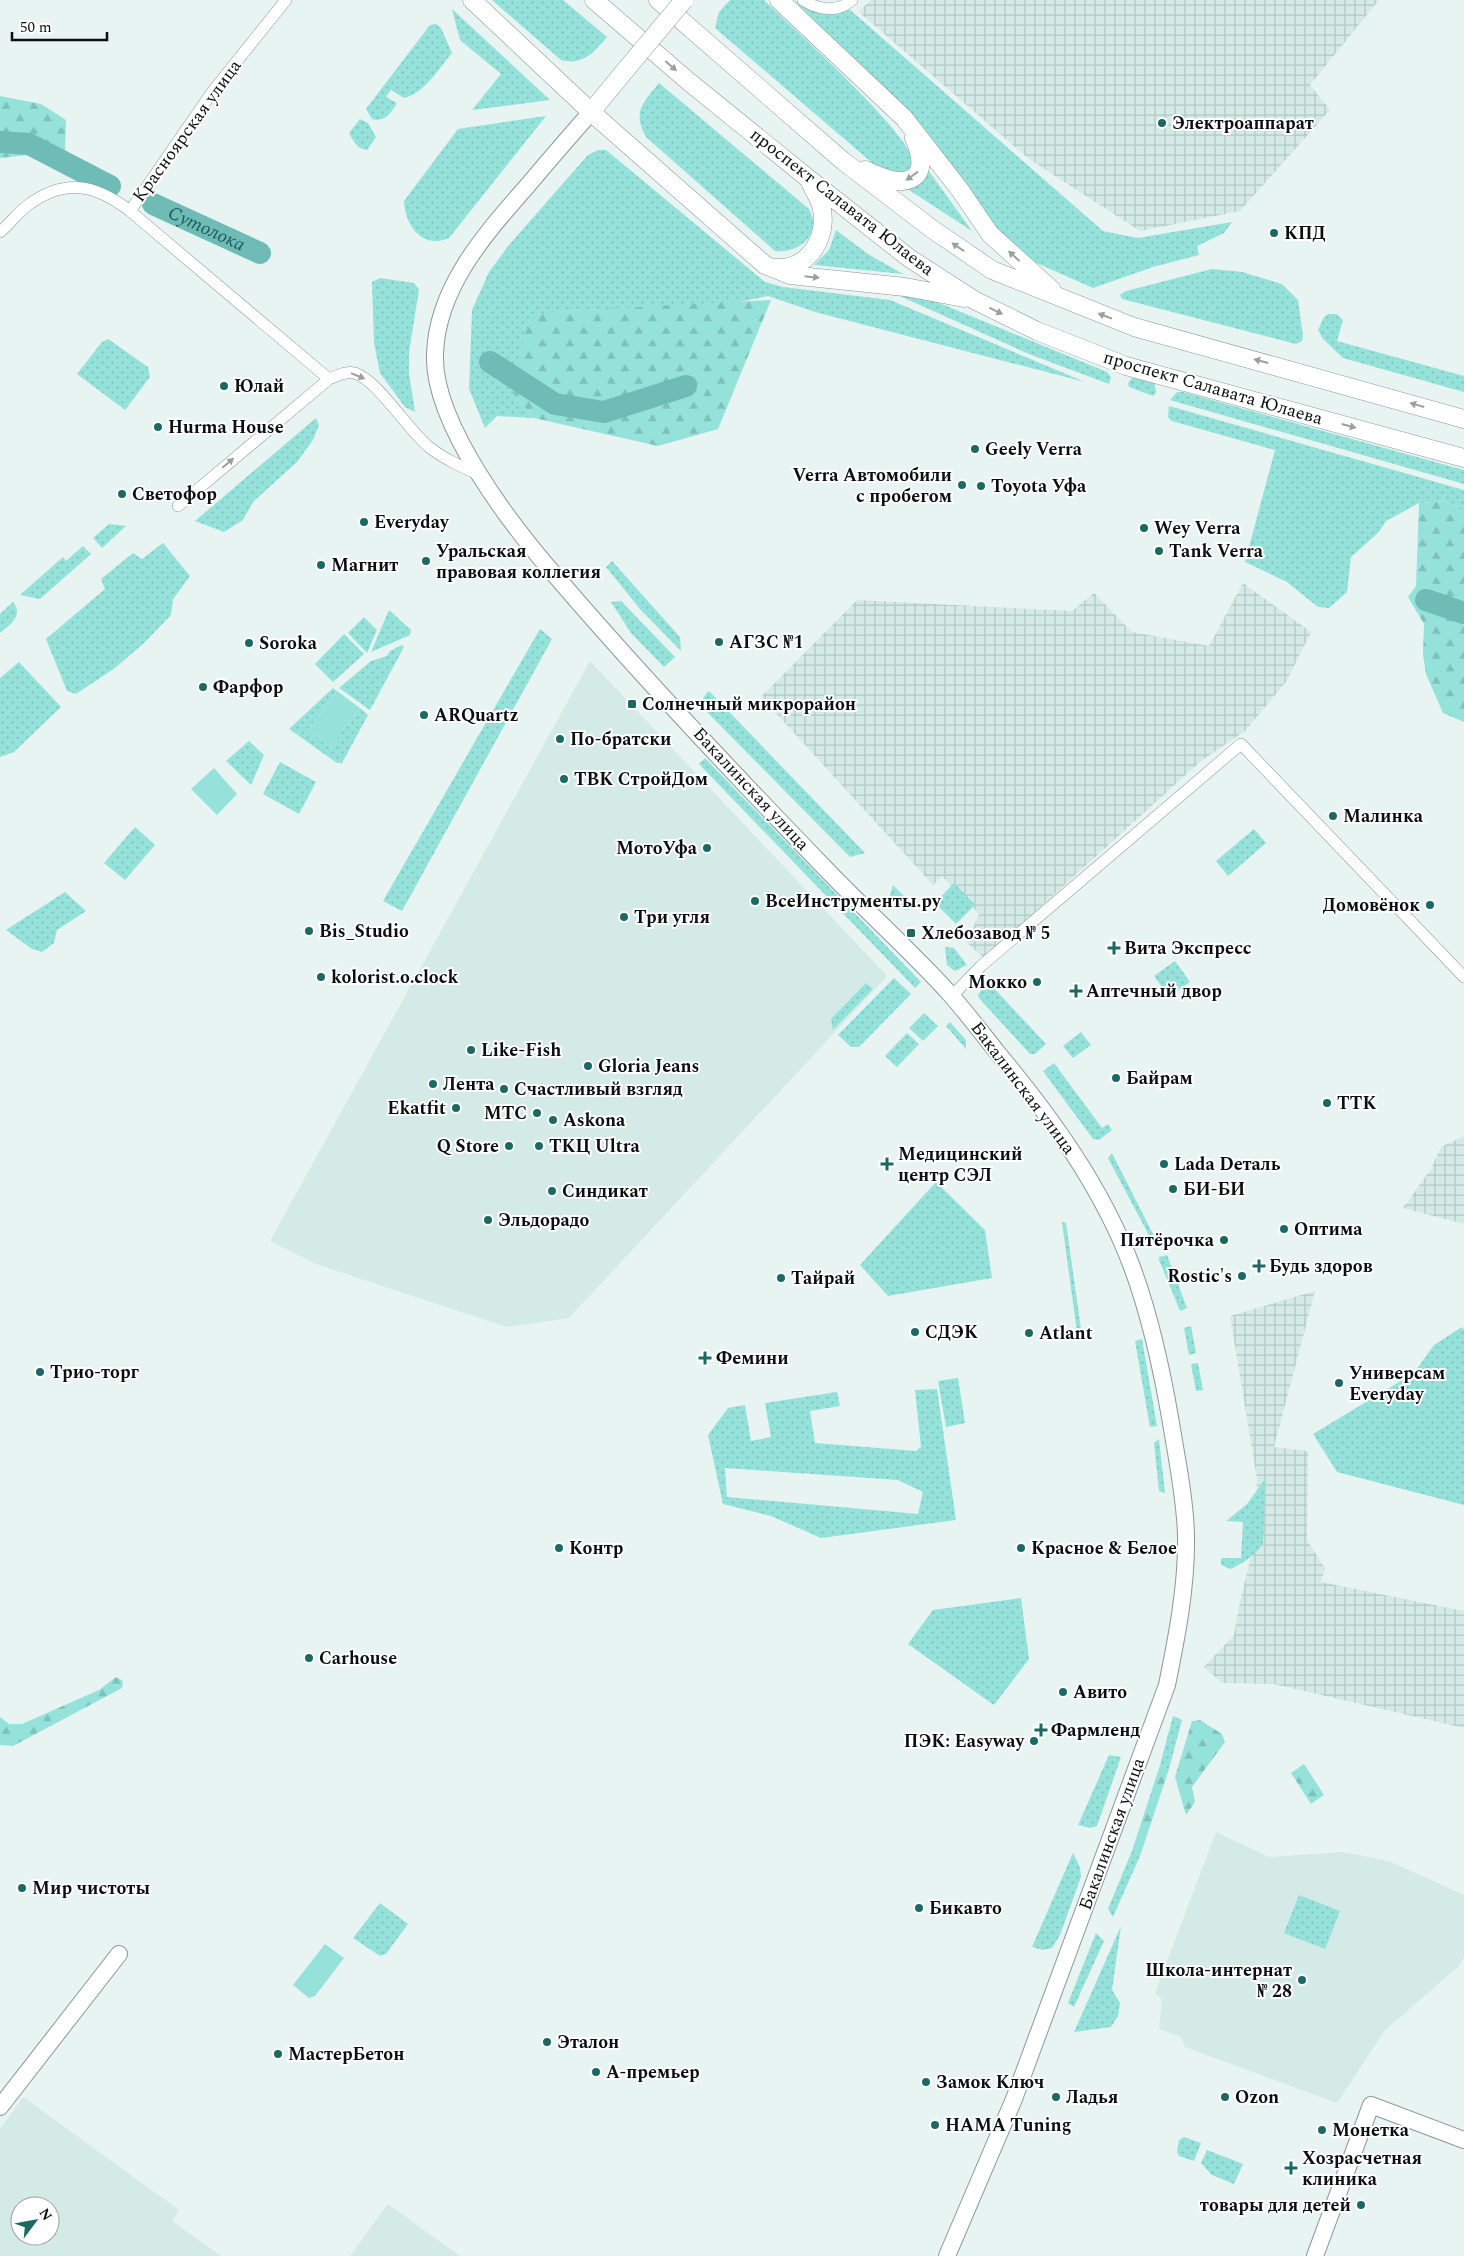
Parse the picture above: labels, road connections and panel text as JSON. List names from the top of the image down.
{
  "streets": {
    "main road": ["проспект Салавата Юлаева", "Бакалинская улица"],
    "street": ["Красноярская улица"]
  },
  "water": ["Сутолока"],
  "places": {
    "other": [
      "Электроаппарат",
      "КПД",
      "Юлай",
      "Hurma House",
      "Geely Verra",
      "Verra Автомобили с пробегом",
      "Toyota Уфа",
      "Светофор",
      "Everyday",
      "Wey Verra",
      "Tank Verra",
      "Уральская правовая коллегия",
      "Магнит",
      "АГЗС №1",
      "Soroka",
      "Фарфор",
      "ARQuartz",
      "По-братски",
      "ТВК СтройДом",
      "Малинка",
      "МотоУфа",
      "ВсеИнструменты.ру",
      "Домовёнок",
      "Три угля",
      "Bis_Studio",
      "kolorist.o.clock",
      "Мокко",
      "Like-Fish",
      "Gloria Jeans",
      "Байрам",
      "Лента",
      "Счастливый взгляд",
      "ТТК",
      "Ekatfit",
      "МТС",
      "Askona",
      "Q Store",
      "ТКЦ Ultra",
      "Lada Dеталь",
      "БИ-БИ",
      "Синдикат",
      "Эльдорадо",
      "Оптима",
      "Пятёрочка",
      "Rostic's",
      "Тайрай",
      "СДЭК",
      "Atlant",
      "Трио-торг",
      "Универсам Everyday",
      "Контр",
      "Красное & Белое",
      "Carhouse",
      "Авито",
      "ПЭК: Easyway",
      "Мир чистоты",
      "Бикавто",
      "Школа-интернат № 28",
      "Эталон",
      "МастерБетон",
      "А-премьер",
      "Замок Ключ",
      "Ладья",
      "Ozon",
      "HAMA Tuning",
      "Монетка",
      "товары для детей"
    ],
    "transit": ["Солнечный микрорайон", "Хлебозавод № 5"],
    "health": [
      "Вита Экспресс",
      "Аптечный двор",
      "Медицинский центр СЭЛ",
      "Будь здоров",
      "Фемини",
      "Фармленд",
      "Хозрасчетная клиника"
    ]
  },
  "scale_bar": "50 m",
  "north": "top right"
}
